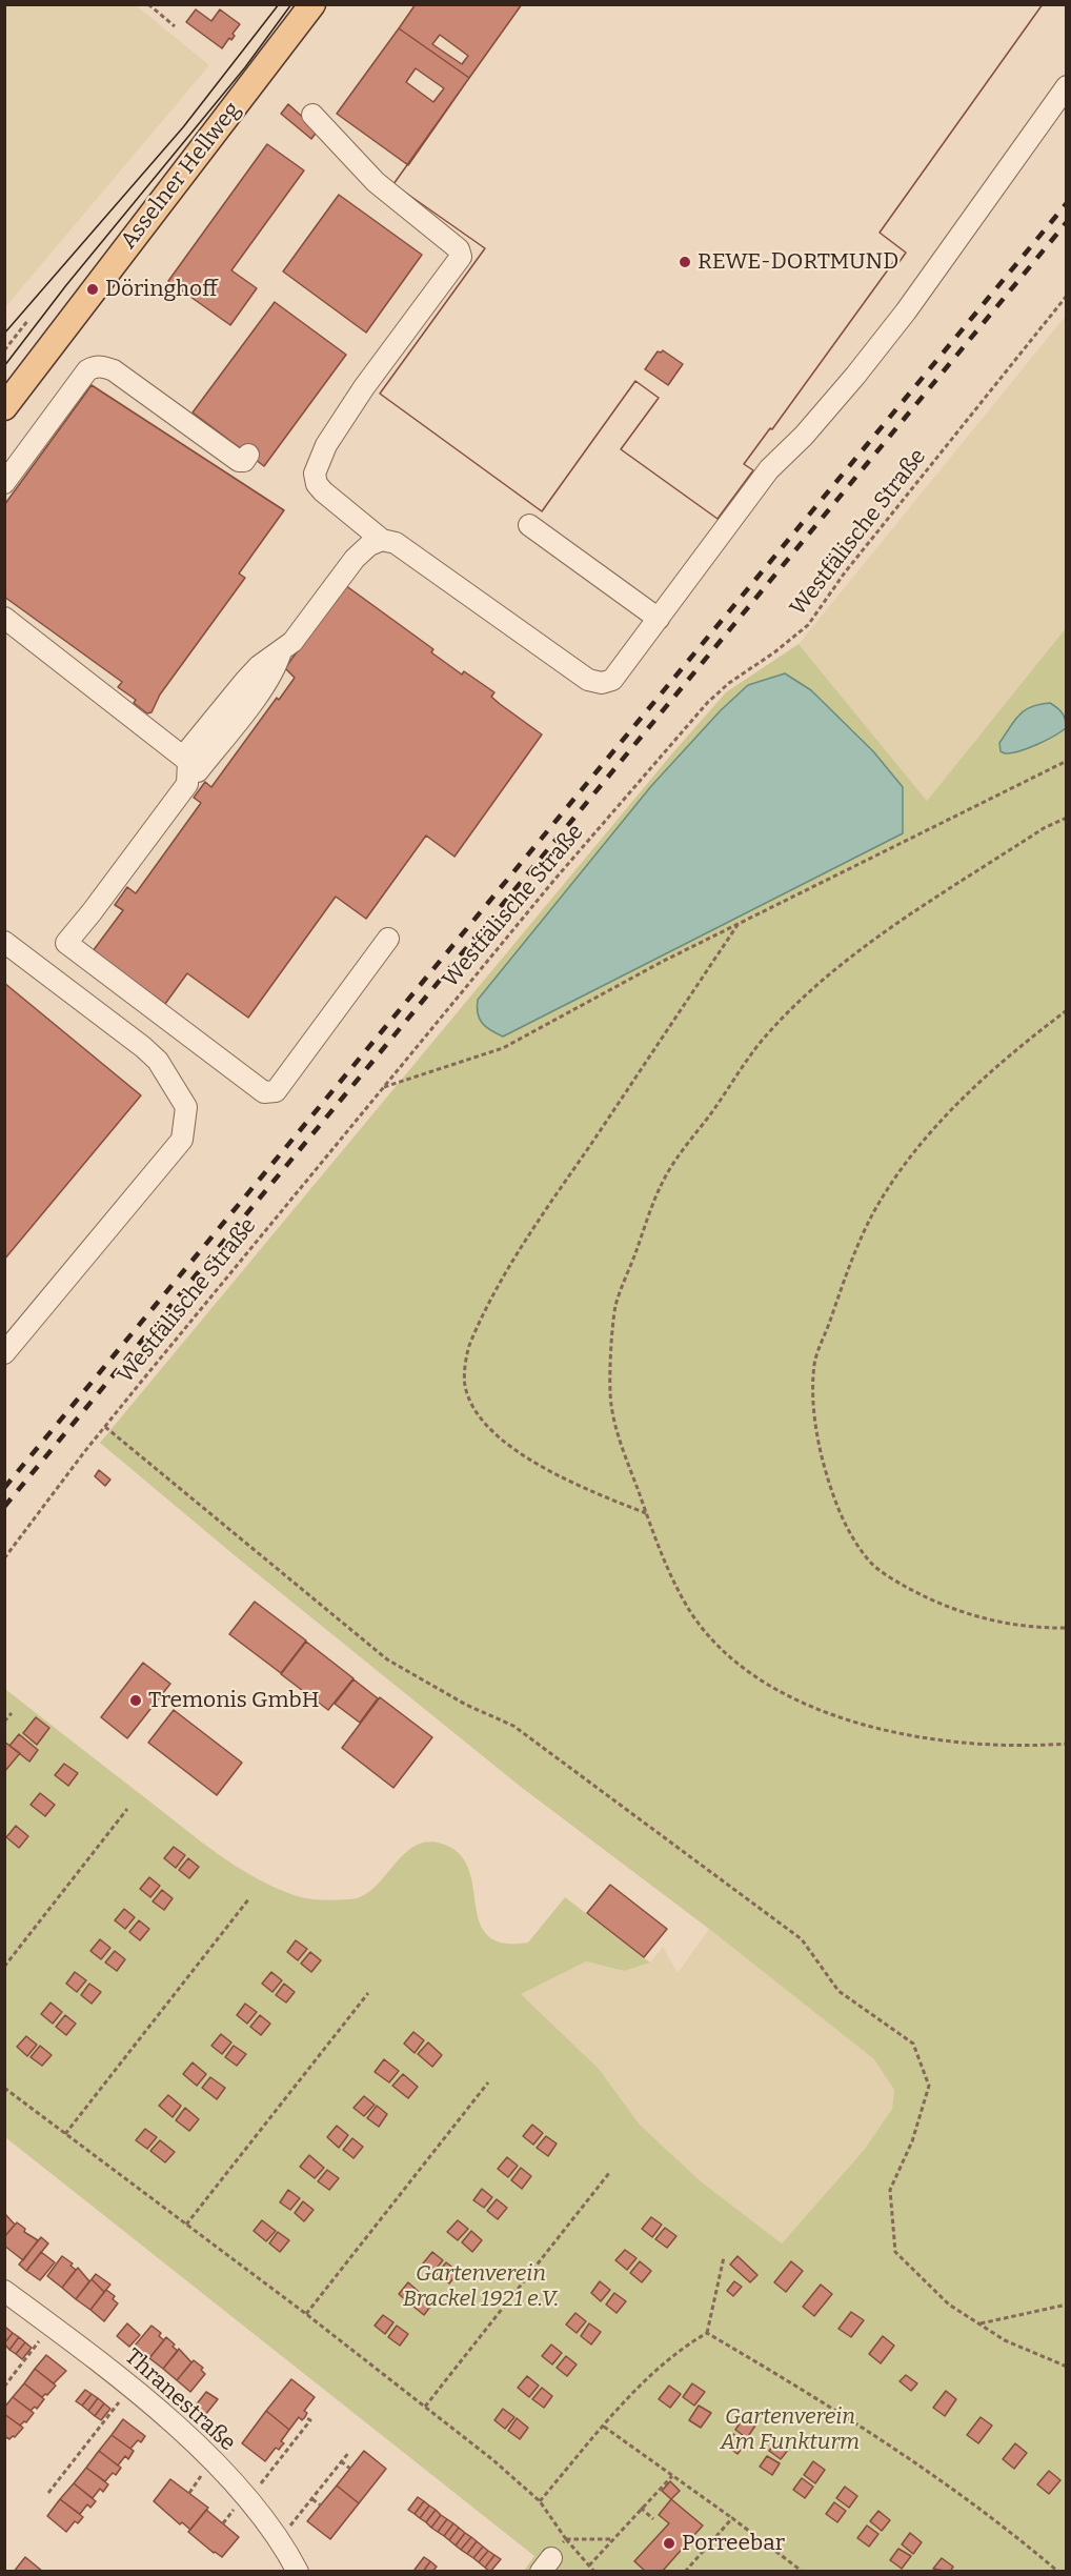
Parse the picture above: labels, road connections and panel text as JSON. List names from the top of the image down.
{
  "streets": {
    "main road": ["Asselner Hellweg"],
    "street": ["Thranestraße"],
    "path": ["Westfälische Straße"]
  },
  "parks": ["Gartenverein Brackel 1921 e.V.", "Gartenverein Am Funkturm"],
  "places": [
    "REWE-DORTMUND",
    "Döringhoff",
    "Tremonis GmbH",
    "Porreebar"
  ]
}
